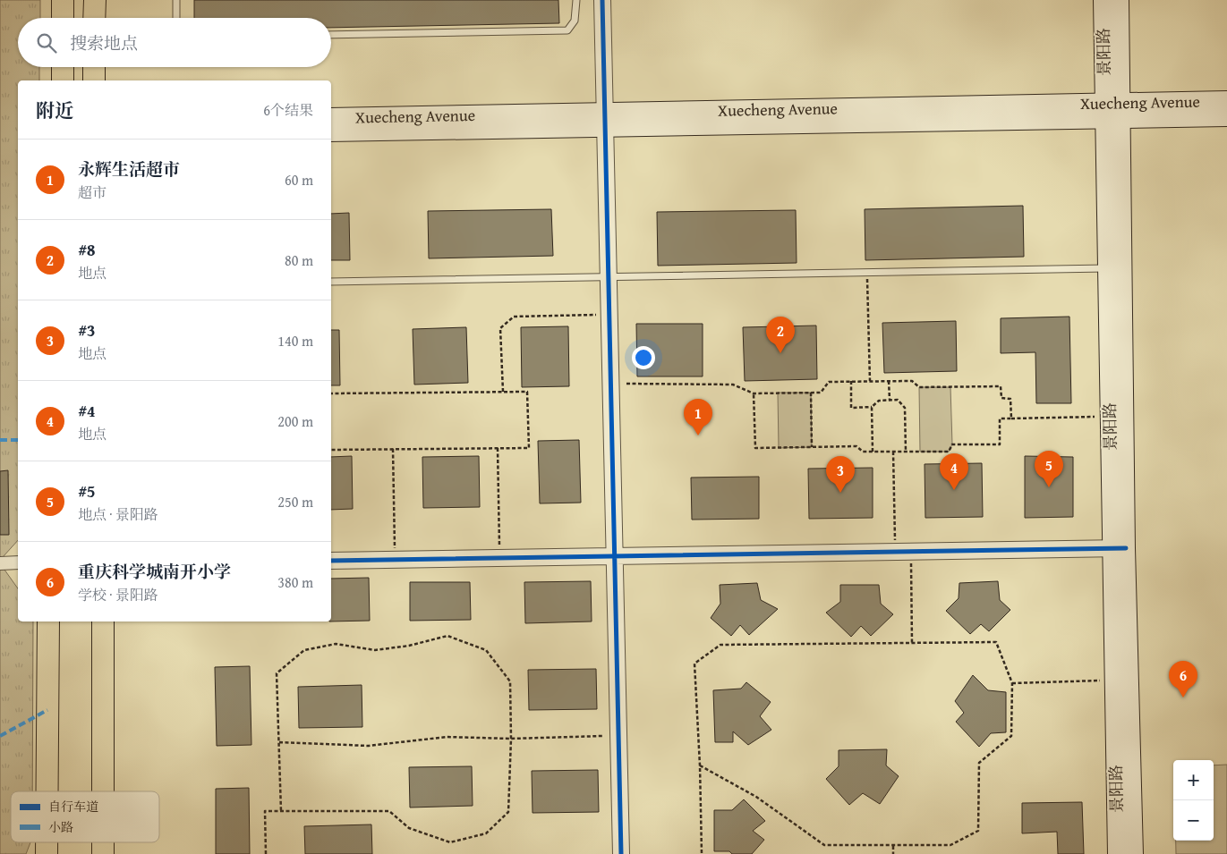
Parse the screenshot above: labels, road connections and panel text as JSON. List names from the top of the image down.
{
  "streets": {
    "main road": ["景阳路", "Xuecheng Avenue"]
  },
  "crossings": [
    ["景阳路", "Xuecheng Avenue"]
  ],
  "legend": ["自行车道", "小路"],
  "page": {
    "search": "搜索地点",
    "heading": ["附近", "6个结果"],
    "list": [
      {
        "mark": "1",
        "name": "永辉生活超市",
        "note": "超市",
        "value": "60 m"
      },
      {
        "mark": "2",
        "name": "#8",
        "note": "地点",
        "value": "80 m"
      },
      {
        "mark": "3",
        "name": "#3",
        "note": "地点",
        "value": "140 m"
      },
      {
        "mark": "4",
        "name": "#4",
        "note": "地点",
        "value": "200 m"
      },
      {
        "mark": "5",
        "name": "#5",
        "note": "地点 · 景阳路",
        "value": "250 m"
      },
      {
        "mark": "6",
        "name": "重庆科学城南开小学",
        "note": "学校 · 景阳路",
        "value": "380 m"
      }
    ],
    "pins": [
      "2",
      "1",
      "5",
      "4",
      "3",
      "6"
    ],
    "map_buttons": ["+", "−"]
  }
}
